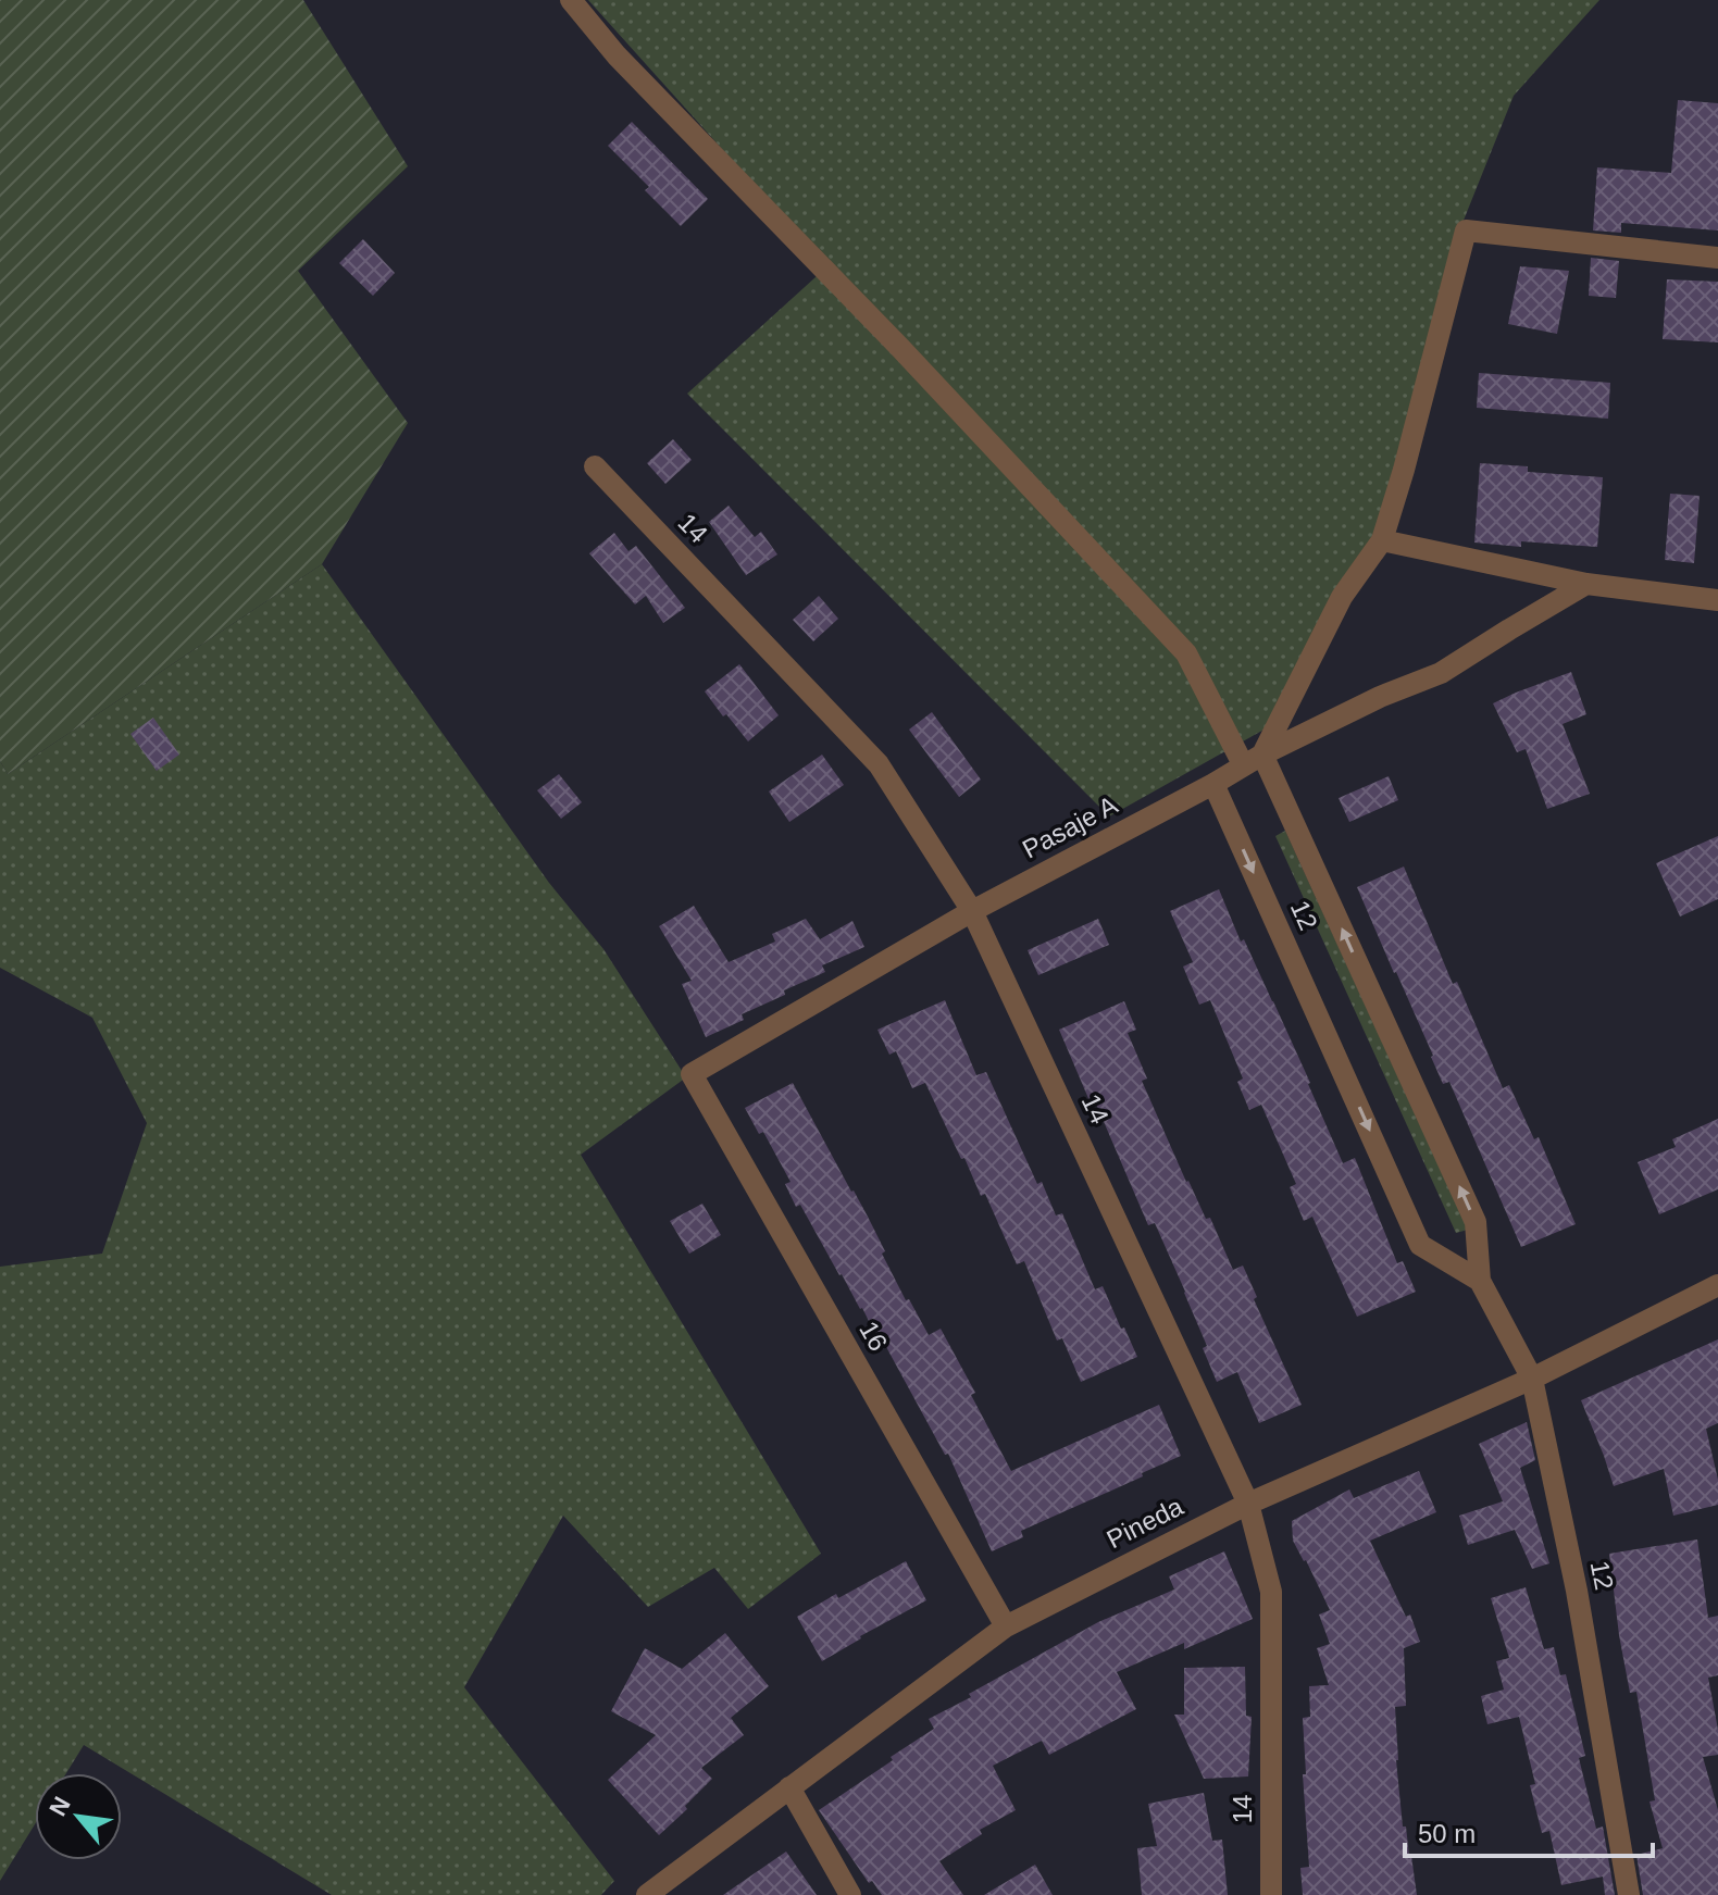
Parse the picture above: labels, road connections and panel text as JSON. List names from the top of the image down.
{
  "streets": {
    "street": [
      "14",
      "Pasaje A",
      "12",
      "16",
      "Pineda"
    ]
  },
  "crossings": [
    ["14", "Pasaje A"],
    ["14", "Pineda"],
    ["Pasaje A", "12"],
    ["Pasaje A", "16"],
    ["12", "Pineda"],
    ["16", "Pineda"]
  ],
  "scale_bar": "50 m",
  "north": "top left"
}
